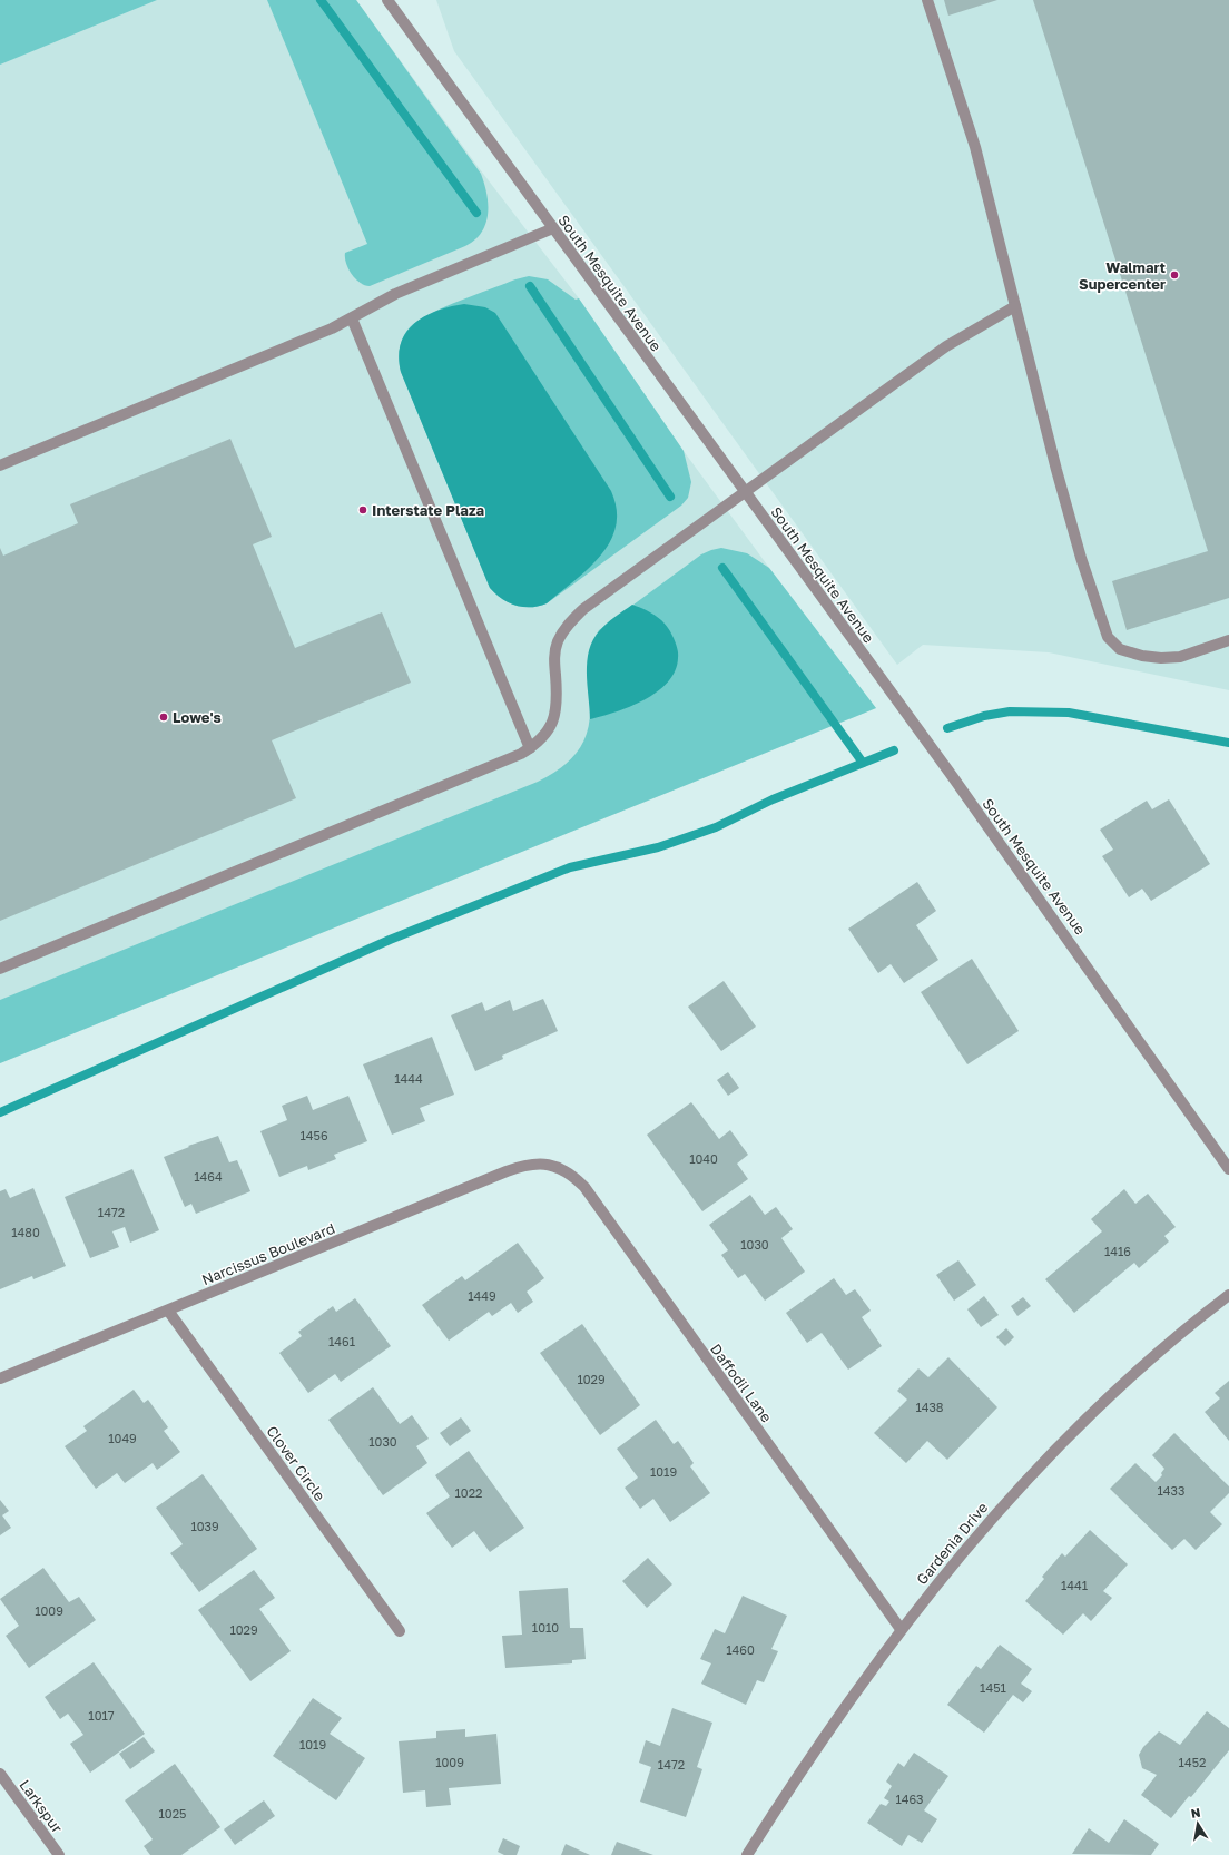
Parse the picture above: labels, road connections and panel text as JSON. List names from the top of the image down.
{
  "streets": {
    "street": [
      "South Mesquite Avenue",
      "Narcissus Boulevard",
      "Daffodil Lane",
      "Clover Circle",
      "Gardenia Drive",
      "Larkspur"
    ]
  },
  "crossings": [
    ["Narcissus Boulevard", "Daffodil Lane"],
    ["Narcissus Boulevard", "Clover Circle"],
    ["Daffodil Lane", "Gardenia Drive"]
  ],
  "places": ["Walmart Supercenter", "Interstate Plaza", "Lowe's"],
  "house_numbers": [
    "1444",
    "1456",
    "1040",
    "1464",
    "1472",
    "1480",
    "1030",
    "1416",
    "1449",
    "1461",
    "1029",
    "1438",
    "1049",
    "1030",
    "1019",
    "1433",
    "1022",
    "1039",
    "1441",
    "1009",
    "1010",
    "1029",
    "1460",
    "1451",
    "1017",
    "1019",
    "1009",
    "1452",
    "1472",
    "1463",
    "1025"
  ],
  "north": "top"
}
